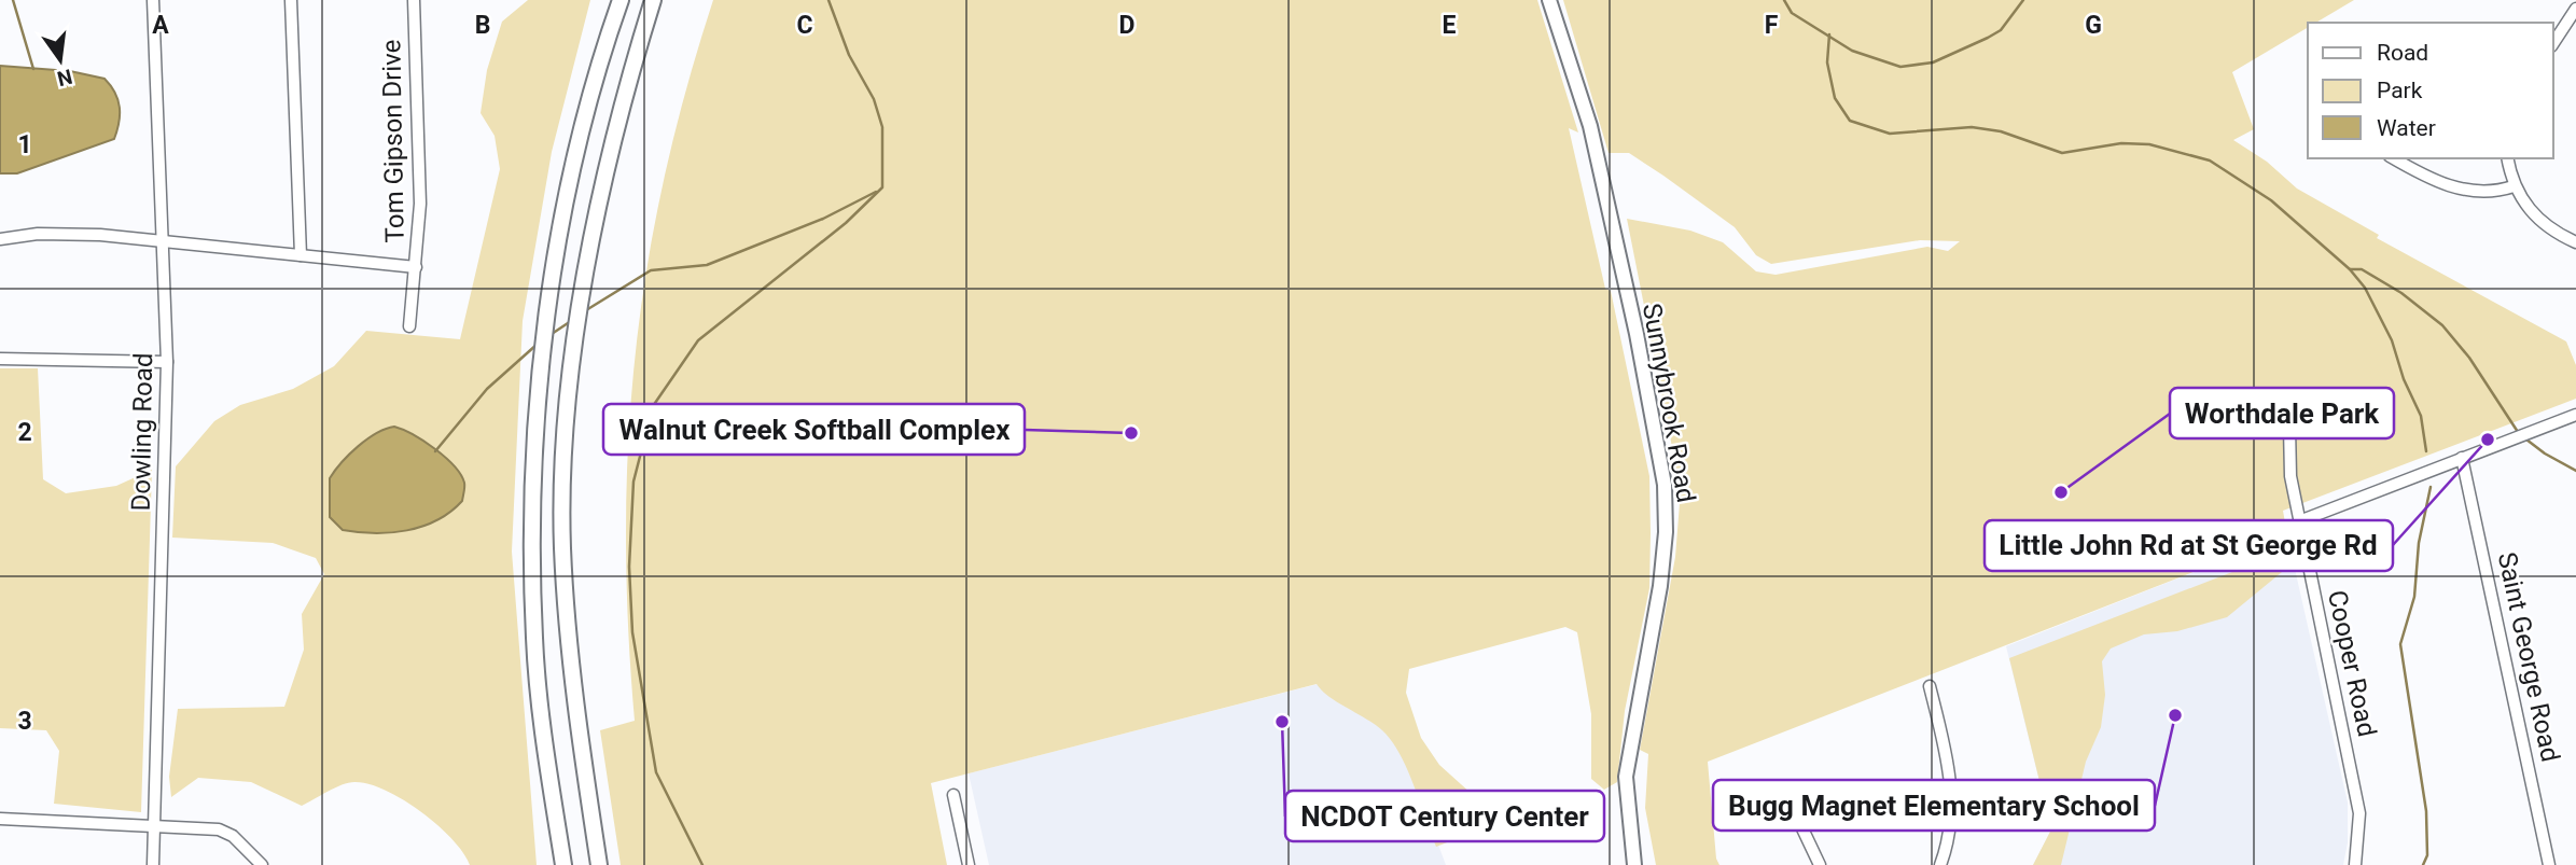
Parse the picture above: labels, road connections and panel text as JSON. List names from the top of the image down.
{
  "streets": {
    "main road": ["Sunnybrook Road"],
    "street": [
      "Tom Gipson Drive",
      "Dowling Road",
      "Saint George Road",
      "Cooper Road"
    ]
  },
  "places": [
    "Walnut Creek Softball Complex",
    "Little John Rd at St George Rd",
    "Worthdale Park",
    "Bugg Magnet Elementary School",
    "NCDOT Century Center"
  ],
  "legend": ["Road", "Park", "Water"],
  "north": "bottom",
  "grid": {
    "columns": [
      "A",
      "B",
      "C",
      "D",
      "E",
      "F",
      "G"
    ],
    "rows": ["1", "2", "3"]
  }
}
